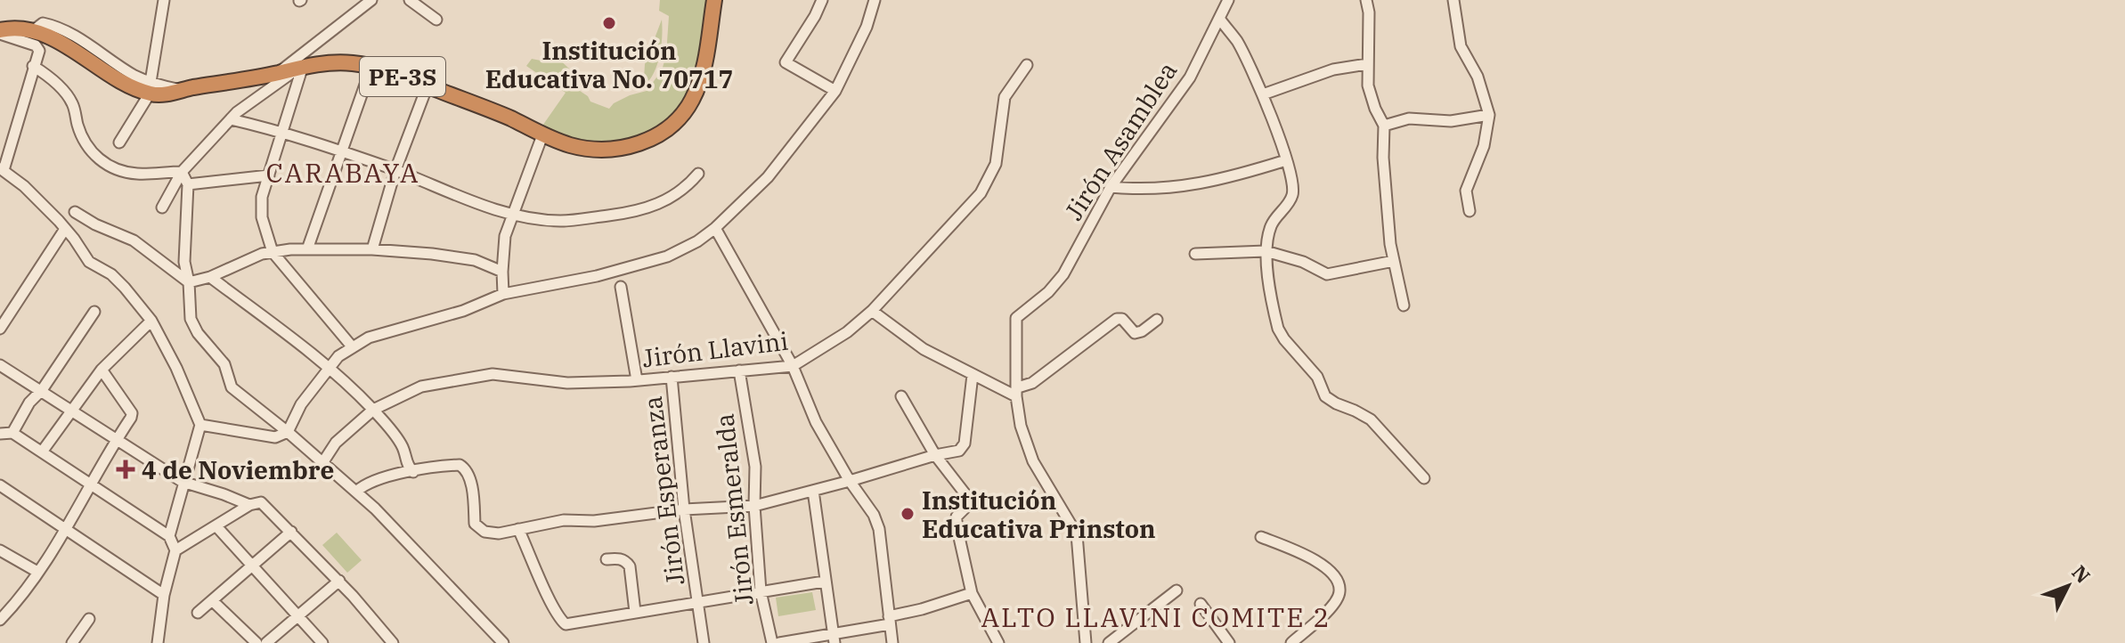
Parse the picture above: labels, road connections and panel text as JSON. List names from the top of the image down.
{
  "streets": {
    "highway": ["PE-3S"],
    "street": [
      "Jirón Asamblea",
      "Jirón Llavini",
      "Jirón Esperanza",
      "Jirón Esmeralda"
    ]
  },
  "crossings": [
    ["Jirón Llavini", "Jirón Esperanza"],
    ["Jirón Llavini", "Jirón Esmeralda"]
  ],
  "districts": ["CARABAYA", "ALTO LLAVINI COMITE 2"],
  "places": {
    "other": ["Institución Educativa No. 70717", "Institución Educativa Prinston"],
    "health": ["4 de Noviembre"]
  },
  "north": "top right"
}
